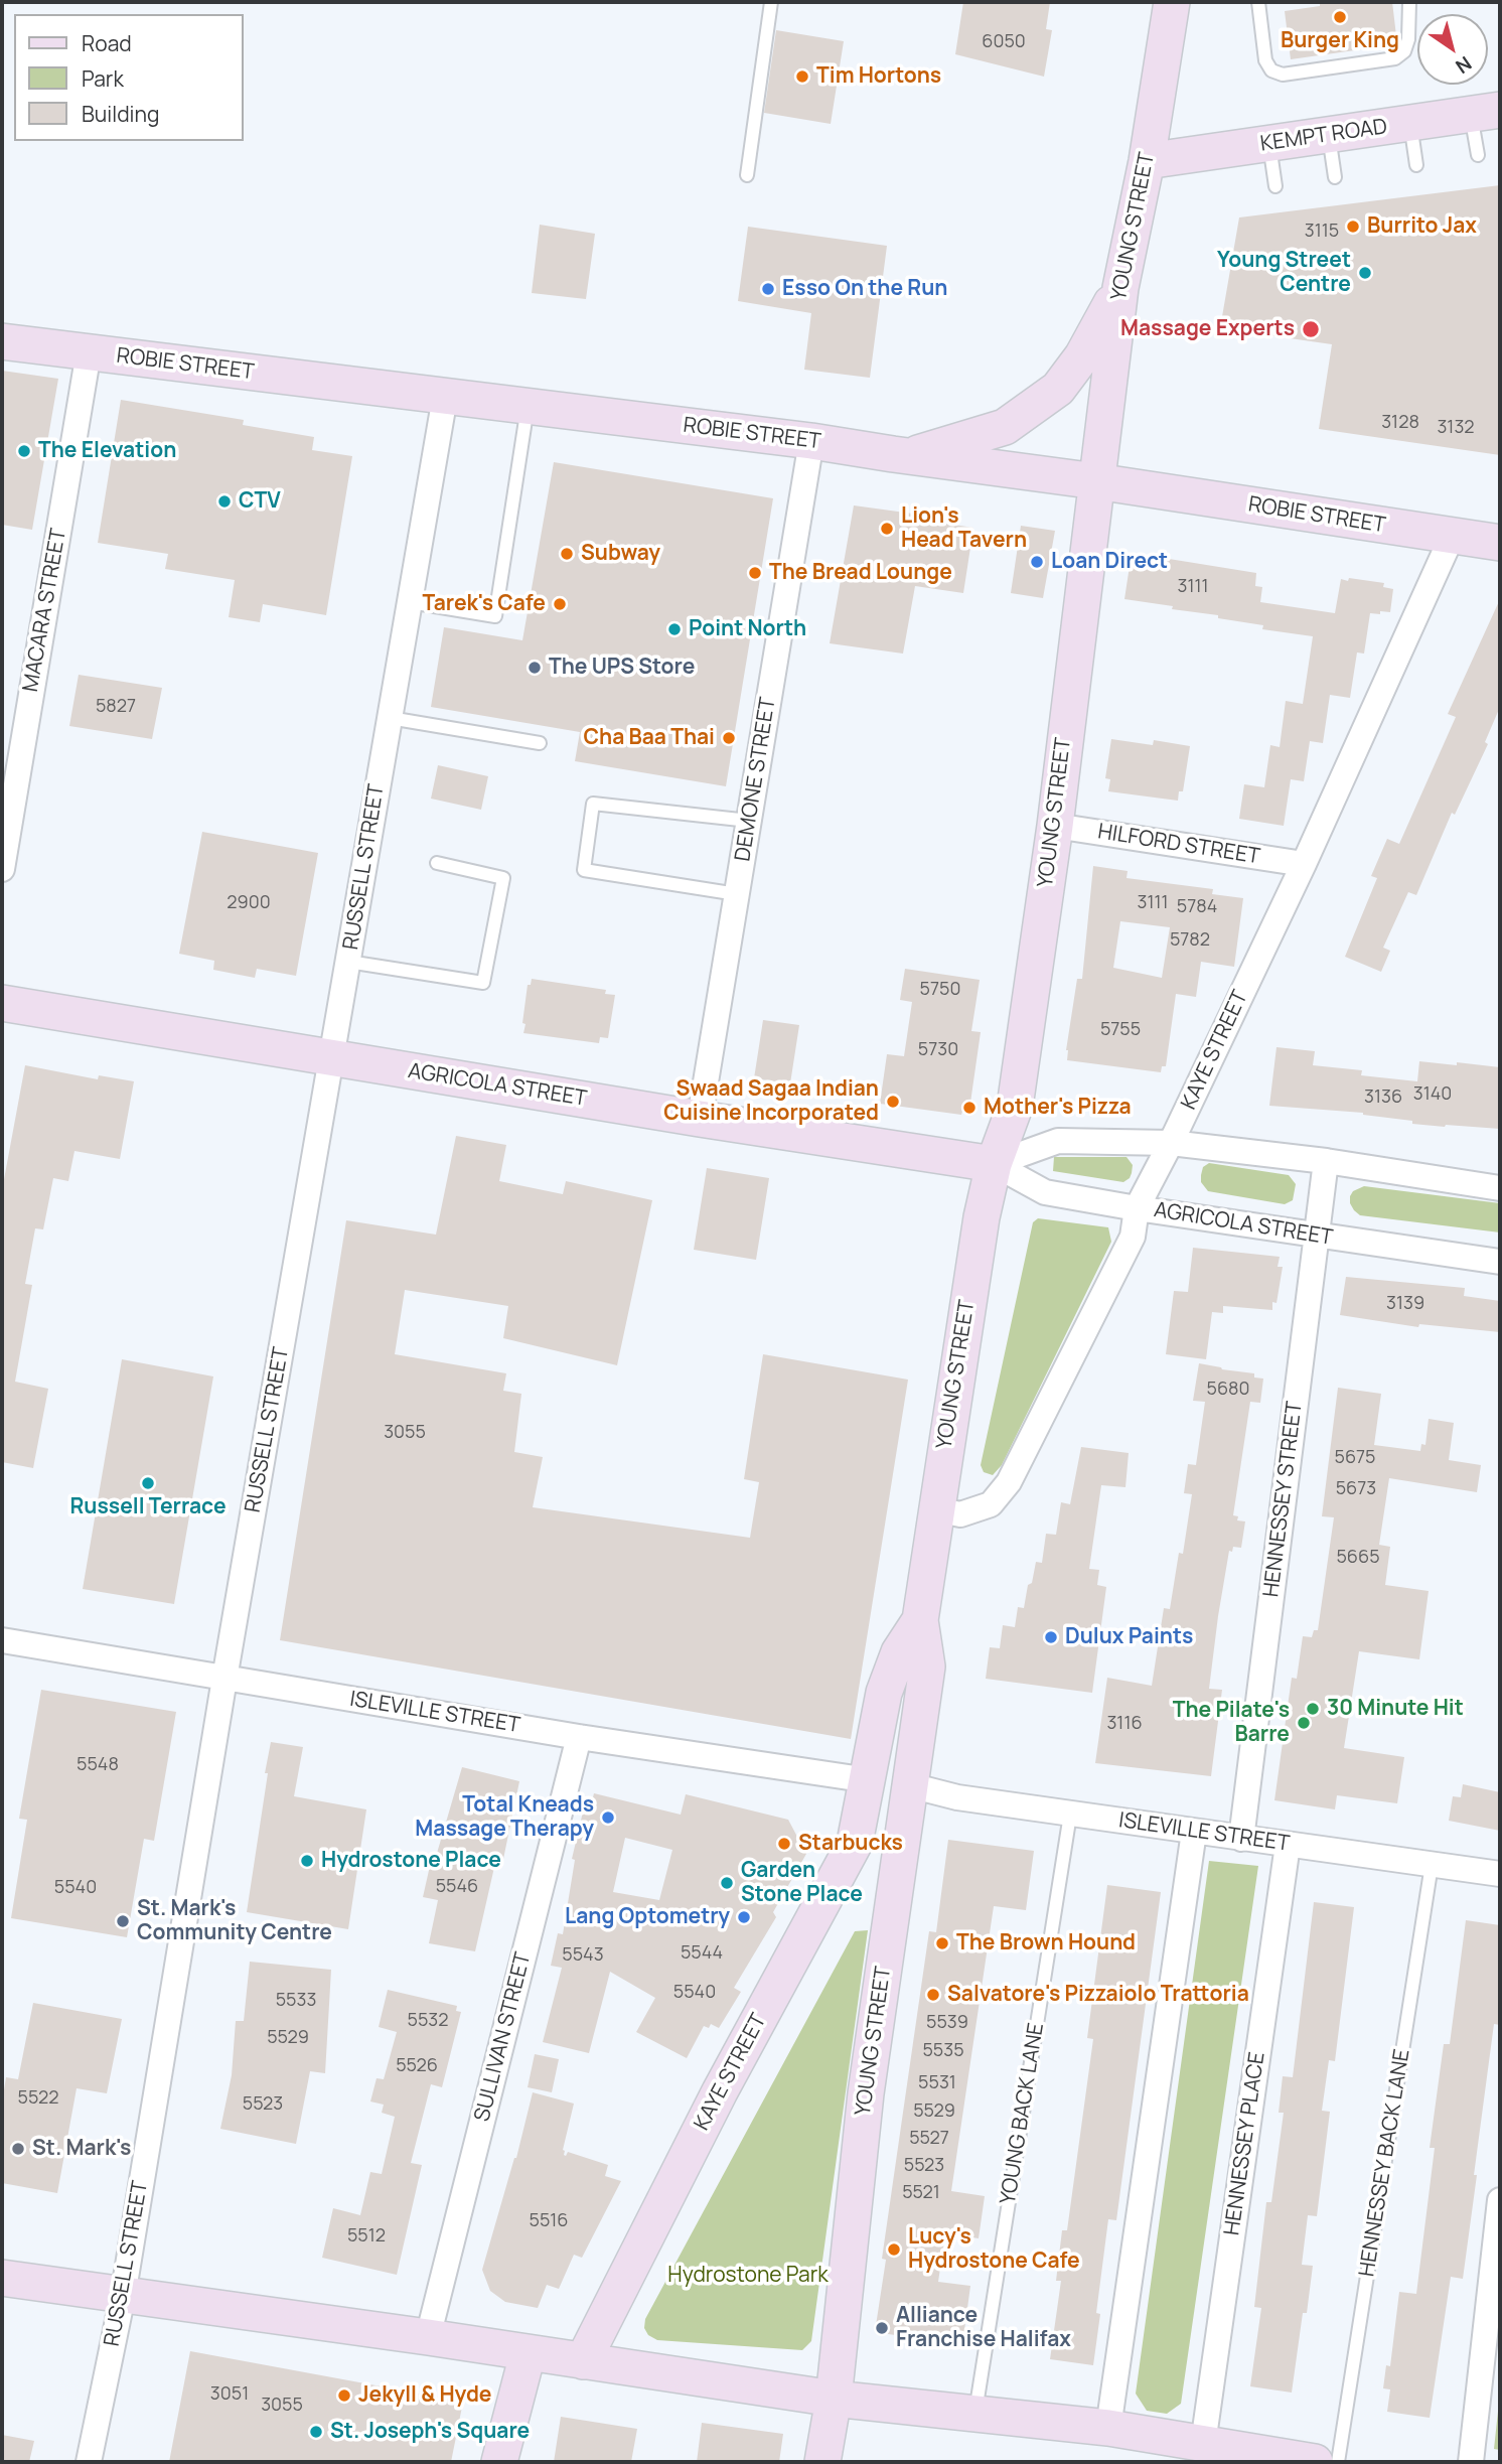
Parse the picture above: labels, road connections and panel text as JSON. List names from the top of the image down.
{
  "streets": {
    "main road": [
      "KEMPT ROAD",
      "YOUNG STREET",
      "ROBIE STREET",
      "KAYE STREET",
      "AGRICOLA STREET"
    ],
    "street": [
      "MACARA STREET",
      "DEMONE STREET",
      "HILFORD STREET",
      "RUSSELL STREET",
      "HENNESSEY STREET",
      "ISLEVILLE STREET",
      "SULLIVAN STREET",
      "HENNESSEY PLACE"
    ],
    "lane": ["YOUNG BACK LANE", "HENNESSEY BACK LANE"]
  },
  "crossings": [
    ["KEMPT ROAD", "YOUNG STREET"],
    ["YOUNG STREET", "ROBIE STREET"],
    ["YOUNG STREET", "HILFORD STREET"],
    ["YOUNG STREET", "KAYE STREET"],
    ["YOUNG STREET", "AGRICOLA STREET"],
    ["YOUNG STREET", "ISLEVILLE STREET"],
    ["ROBIE STREET", "MACARA STREET"],
    ["ROBIE STREET", "DEMONE STREET"],
    ["ROBIE STREET", "RUSSELL STREET"],
    ["ROBIE STREET", "KAYE STREET"],
    ["DEMONE STREET", "AGRICOLA STREET"],
    ["HILFORD STREET", "KAYE STREET"],
    ["RUSSELL STREET", "AGRICOLA STREET"],
    ["RUSSELL STREET", "ISLEVILLE STREET"],
    ["KAYE STREET", "AGRICOLA STREET"],
    ["KAYE STREET", "ISLEVILLE STREET"],
    ["AGRICOLA STREET", "HENNESSEY STREET"],
    ["HENNESSEY STREET", "ISLEVILLE STREET"],
    ["ISLEVILLE STREET", "SULLIVAN STREET"],
    ["ISLEVILLE STREET", "YOUNG BACK LANE"],
    ["ISLEVILLE STREET", "HENNESSEY PLACE"],
    ["ISLEVILLE STREET", "HENNESSEY BACK LANE"]
  ],
  "parks": ["Hydrostone Park"],
  "places": [
    "Burger King",
    "Tim Hortons",
    "Burrito Jax",
    "Young Street Centre",
    "Esso On the Run",
    "Massage Experts",
    "The Elevation",
    "CTV",
    "Lion's Head Tavern",
    "Subway",
    "Loan Direct",
    "The Bread Lounge",
    "Tarek's Cafe",
    "Point North",
    "The UPS Store",
    "Cha Baa Thai",
    "Swaad Sagaa Indian Cuisine Incorporated",
    "Mother's Pizza",
    "Russell Terrace",
    "Dulux Paints",
    "30 Minute Hit",
    "The Pilate's Barre",
    "Total Kneads Massage Therapy",
    "Starbucks",
    "Hydrostone Place",
    "Garden Stone Place",
    "Lang Optometry",
    "St. Mark's Community Centre",
    "The Brown Hound",
    "Salvatore's Pizzaiolo Trattoria",
    "St. Mark's",
    "Lucy's Hydrostone Cafe",
    "Alliance Franchise Halifax",
    "Jekyll & Hyde",
    "St. Joseph's Square"
  ],
  "house_numbers": [
    "6050",
    "3115",
    "3128",
    "3132",
    "3111",
    "5827",
    "2900",
    "3111",
    "5784",
    "5782",
    "5750",
    "5755",
    "5730",
    "3140",
    "3136",
    "3139",
    "5680",
    "3055",
    "5675",
    "5673",
    "5665",
    "3116",
    "5548",
    "5546",
    "5540",
    "5544",
    "5543",
    "5540",
    "5533",
    "5532",
    "5539",
    "5529",
    "5535",
    "5526",
    "5531",
    "5522",
    "5523",
    "5529",
    "5527",
    "5523",
    "5521",
    "5516",
    "5512",
    "3051",
    "3055"
  ],
  "legend": ["Road", "Park", "Building"],
  "north": "bottom right"
}
